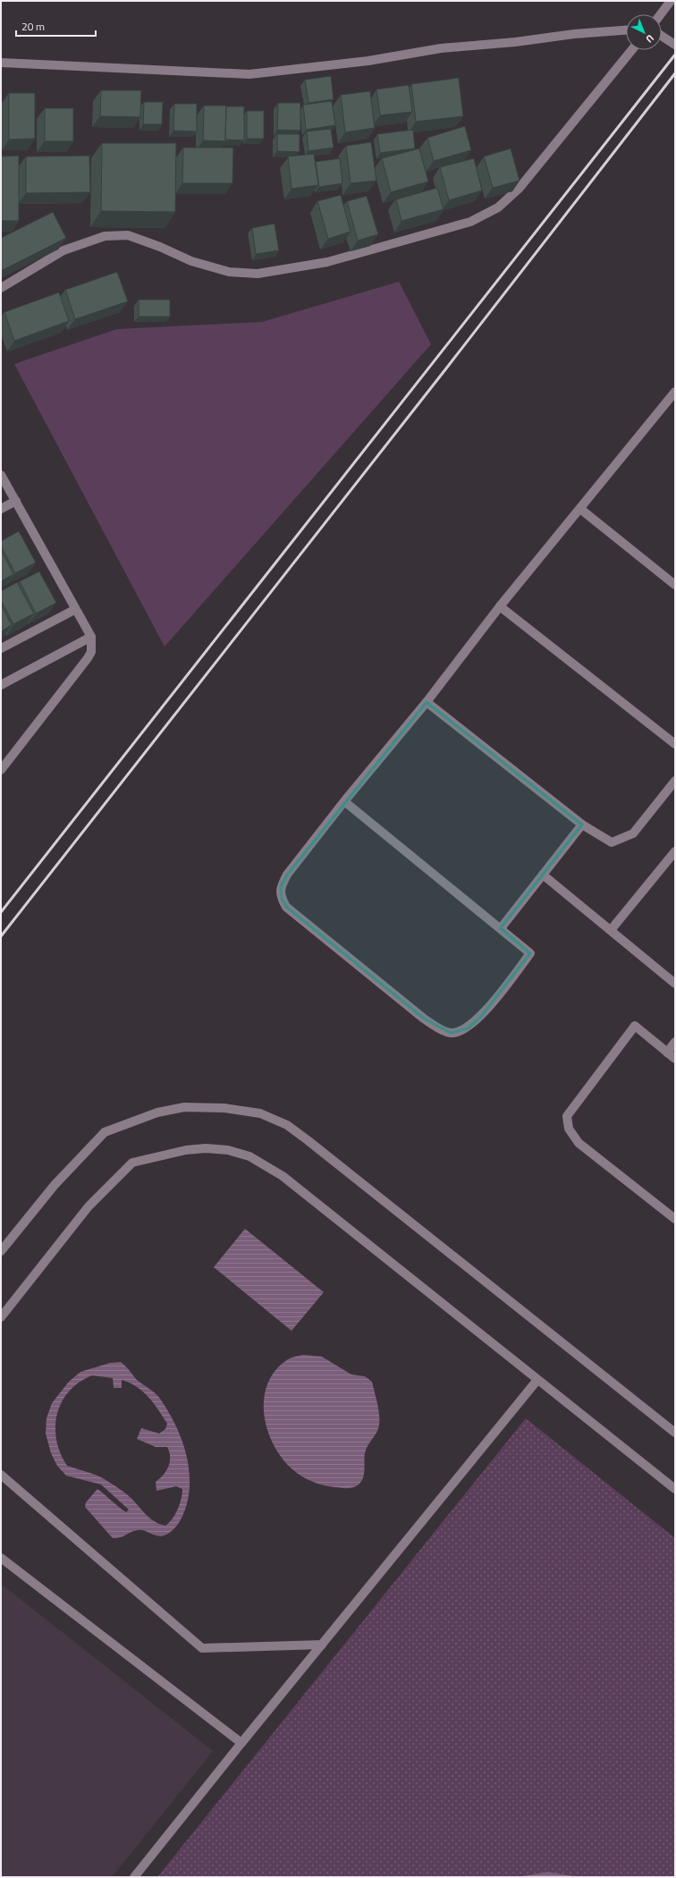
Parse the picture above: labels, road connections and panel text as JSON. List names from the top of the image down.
{
  "scale_bar": "20 m",
  "north": "bottom right"
}
